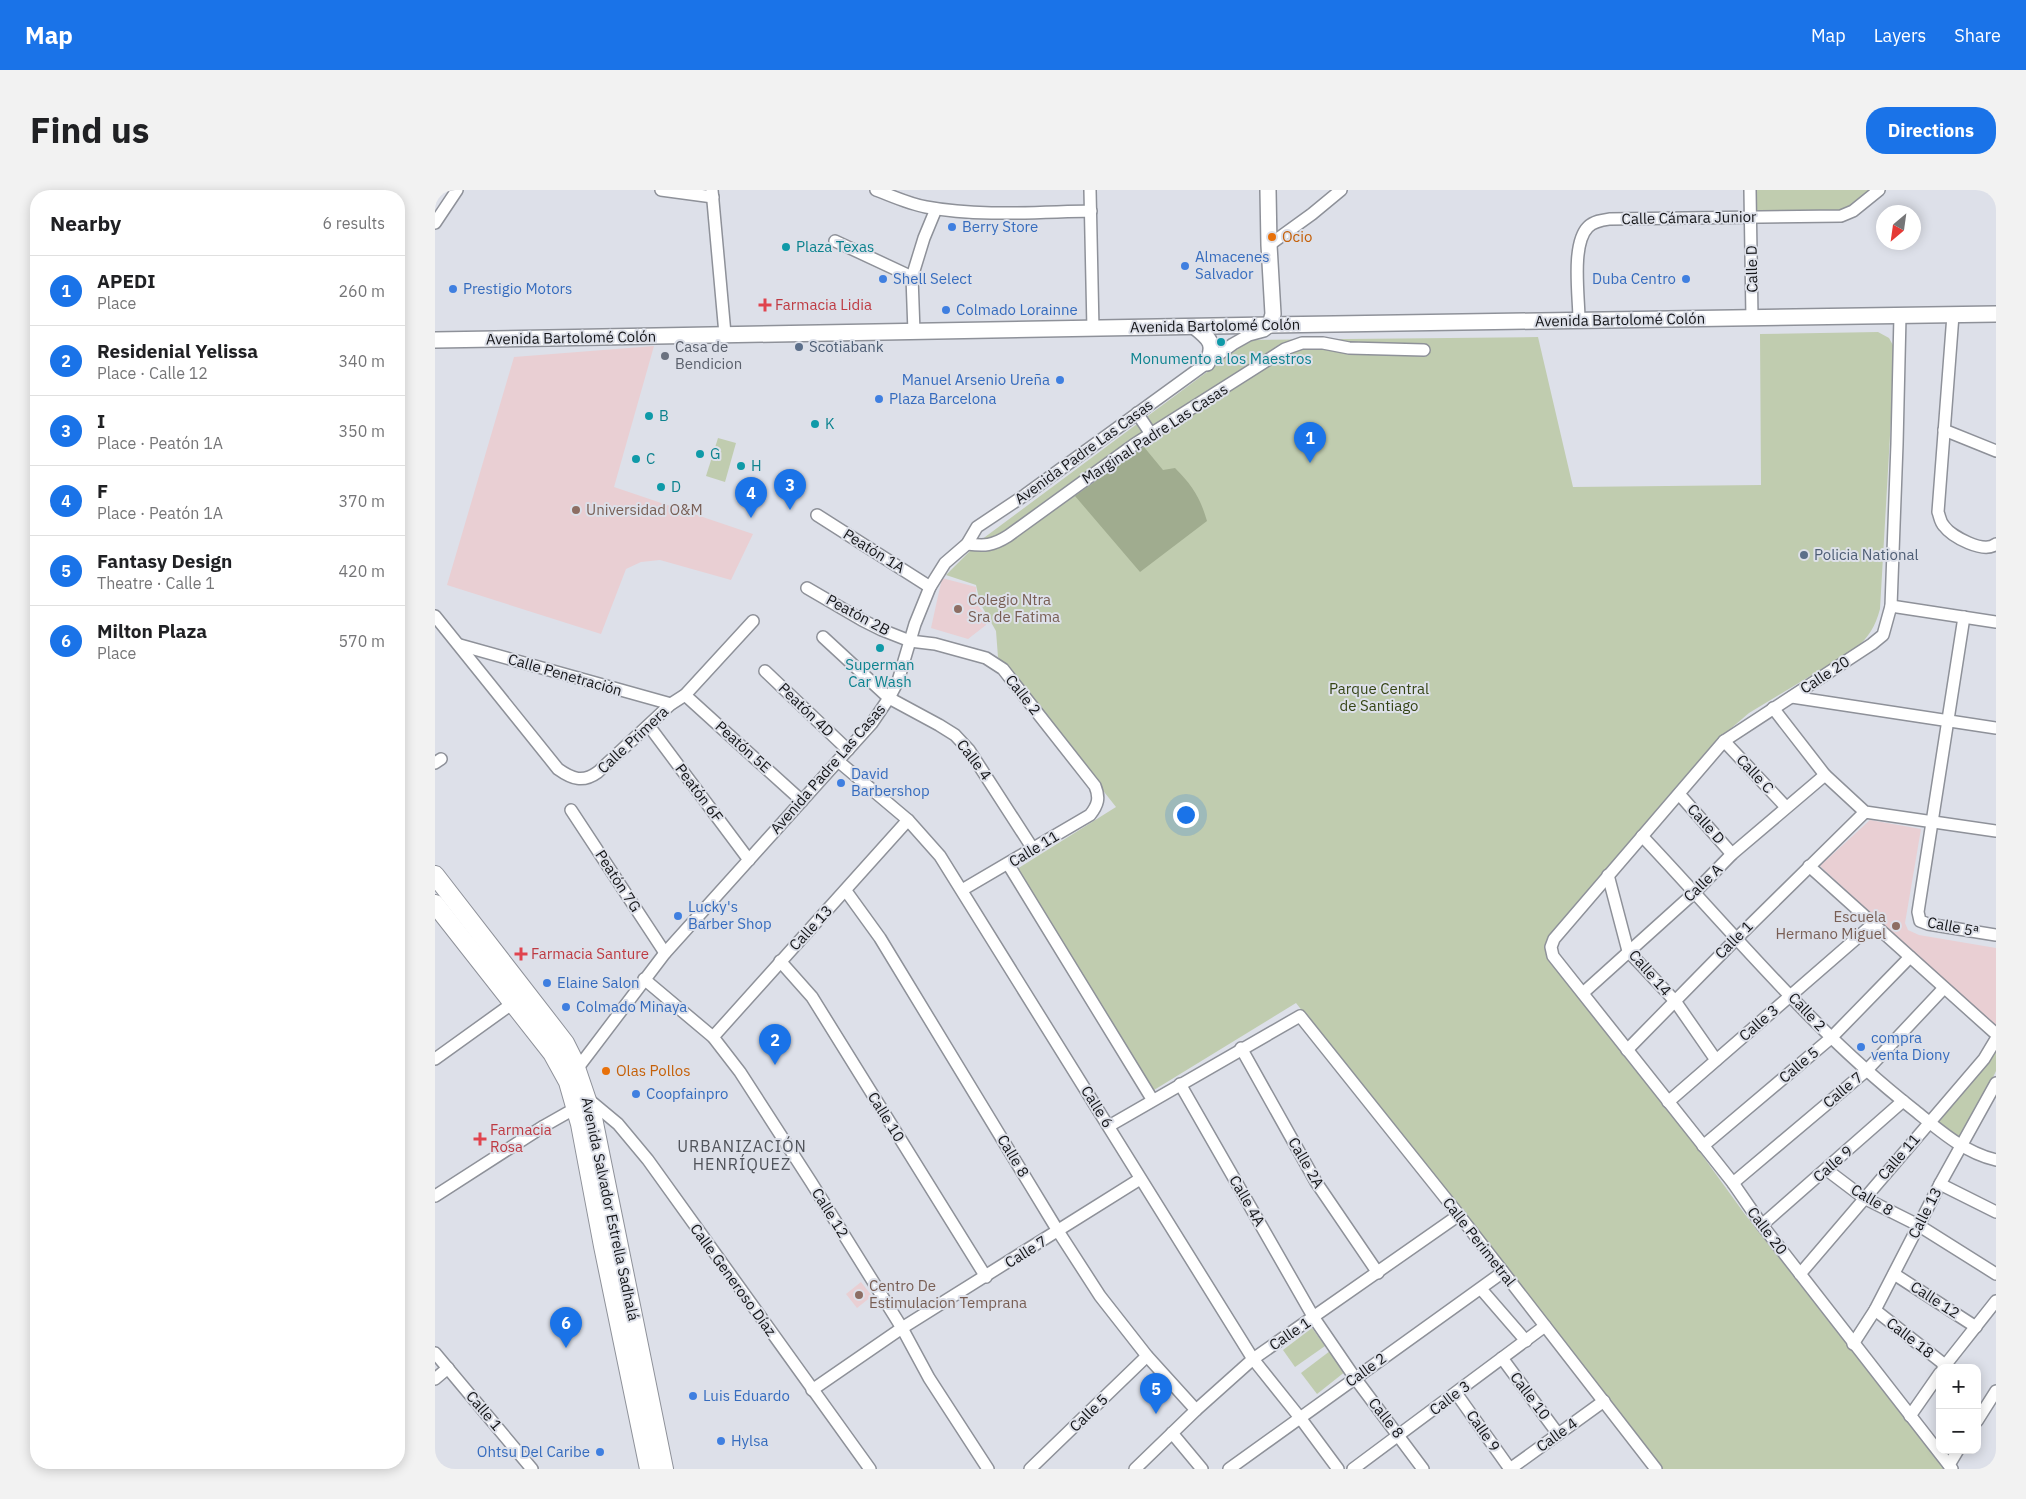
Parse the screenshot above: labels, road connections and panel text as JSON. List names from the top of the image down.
{
  "streets": {
    "highway": ["Avenida Salvador Estrella Sadhalá"],
    "main road": ["Avenida Bartolomé Colón"],
    "street": [
      "Calle Cámara Junior",
      "Calle D",
      "Marginal Padre Las Casas",
      "Avenida Padre Las Casas",
      "Peatón 1A",
      "Peatón 2B",
      "Calle Penetración",
      "Calle 20",
      "Calle 2",
      "Peatón 4D",
      "Calle Primera",
      "Peatón 5E",
      "Calle 4",
      "Calle C",
      "Peatón 6F",
      "Calle 11",
      "Peatón 7G",
      "Calle A",
      "Calle 5ª",
      "Calle 13",
      "Calle 1",
      "Calle 14",
      "Calle 3",
      "Calle 5",
      "Calle 7",
      "Calle 6",
      "Calle 10",
      "Calle 8",
      "Calle 2A",
      "Calle 9",
      "Calle 4A",
      "Calle 12",
      "Calle Perimetral",
      "Calle Generoso Díaz",
      "Calle 18"
    ]
  },
  "crossings": [
    ["Calle Cámara Junior", "Calle D"],
    ["Calle Cámara Junior", "Avenida Bartolomé Colón"],
    ["Calle D", "Avenida Bartolomé Colón"],
    ["Calle D", "Calle 20"],
    ["Calle D", "Calle A"],
    ["Avenida Bartolomé Colón", "Avenida Padre Las Casas"],
    ["Avenida Bartolomé Colón", "Calle 20"],
    ["Marginal Padre Las Casas", "Avenida Padre Las Casas"],
    ["Avenida Padre Las Casas", "Peatón 1A"],
    ["Avenida Padre Las Casas", "Peatón 2B"],
    ["Avenida Padre Las Casas", "Calle 2"],
    ["Avenida Padre Las Casas", "Peatón 4D"],
    ["Avenida Padre Las Casas", "Peatón 5E"],
    ["Avenida Padre Las Casas", "Calle 4"],
    ["Avenida Padre Las Casas", "Peatón 6F"],
    ["Avenida Padre Las Casas", "Peatón 7G"],
    ["Avenida Padre Las Casas", "Calle 6"],
    ["Avenida Padre Las Casas", "Avenida Salvador Estrella Sadhalá"],
    ["Avenida Padre Las Casas", "Calle 12"],
    ["Peatón 2B", "Calle 2"],
    ["Calle Penetración", "Calle Primera"],
    ["Calle 20", "Calle 2"],
    ["Calle 20", "Calle C"],
    ["Calle 20", "Calle 11"],
    ["Calle 20", "Calle A"],
    ["Calle 20", "Calle 13"],
    ["Calle 20", "Calle 1"],
    ["Calle 20", "Calle 14"],
    ["Calle 20", "Calle 3"],
    ["Calle 20", "Calle 5"],
    ["Calle 20", "Calle 7"],
    ["Calle 20", "Calle 9"],
    ["Calle 2", "Calle 11"],
    ["Calle 2", "Calle A"],
    ["Calle 2", "Calle 13"],
    ["Calle 2", "Calle 1"],
    ["Calle 2", "Calle 3"],
    ["Calle 2", "Calle 5"],
    ["Calle 2", "Calle 7"],
    ["Calle 2", "Calle 6"],
    ["Calle 2", "Calle 8"],
    ["Calle 2", "Calle 9"],
    ["Calle 2", "Calle Perimetral"],
    ["Calle Primera", "Peatón 5E"],
    ["Calle Primera", "Peatón 6F"],
    ["Calle 4", "Calle 11"],
    ["Calle 4", "Calle 10"],
    ["Calle 4", "Calle 9"],
    ["Calle 4", "Calle Perimetral"],
    ["Calle C", "Calle A"],
    ["Calle 11", "Calle 6"],
    ["Calle 11", "Calle 8"],
    ["Calle A", "Calle 14"],
    ["Calle 13", "Calle 6"],
    ["Calle 13", "Calle 10"],
    ["Calle 13", "Calle 8"],
    ["Calle 13", "Calle 12"],
    ["Calle 13", "Calle 18"],
    ["Calle 1", "Calle 14"],
    ["Calle 1", "Calle 6"],
    ["Calle 1", "Calle 8"],
    ["Calle 1", "Calle 2A"],
    ["Calle 1", "Calle 4A"],
    ["Calle 1", "Calle Perimetral"],
    ["Calle 14", "Calle 3"],
    ["Calle 3", "Calle 10"],
    ["Calle 3", "Calle 8"],
    ["Calle 3", "Calle 9"],
    ["Calle 3", "Calle Perimetral"],
    ["Calle 5", "Calle 8"],
    ["Calle 7", "Calle 6"],
    ["Calle 7", "Calle 10"],
    ["Calle 7", "Calle 8"],
    ["Calle 7", "Calle 12"],
    ["Calle 7", "Calle Generoso Díaz"],
    ["Calle 8", "Calle 9"],
    ["Calle 8", "Calle 4A"],
    ["Calle 2A", "Calle Perimetral"],
    ["Avenida Salvador Estrella Sadhalá", "Calle Generoso Díaz"]
  ],
  "districts": ["URBANIZACIÓN HENRÍQUEZ"],
  "parks": ["Parque Central de Santiago"],
  "places": {
    "other": [
      "Berry Store",
      "Ocio",
      "Plaza Texas",
      "Almacenes Salvador",
      "Shell Select",
      "Duba Centro",
      "Prestigio Motors",
      "Colmado Lorainne",
      "Monumento a los Maestros",
      "Scotiabank",
      "Casa de Bendicion",
      "Manuel Arsenio Ureña",
      "Plaza Barcelona",
      "B",
      "K",
      "G",
      "C",
      "H",
      "D",
      "Universidad O&M",
      "Policia National",
      "Colegio Ntra Sra de Fatima",
      "Superman Car Wash",
      "David Barbershop",
      "Lucky's Barber Shop",
      "Escuela Hermano Miguel",
      "Elaine Salon",
      "Colmado Minaya",
      "compra venta Diony",
      "Olas Pollos",
      "Coopfainpro",
      "Centro De Estimulacion Temprana",
      "Luis Eduardo",
      "Hylsa",
      "Ohtsu Del Caribe"
    ],
    "health": ["Farmacia Lidia", "Farmacia Santure", "Farmacia Rosa"]
  },
  "north": "bottom left",
  "page": {
    "header": "Map",
    "nav": ["Map", "Layers", "Share"],
    "title": "Find us",
    "buttons": "Directions",
    "heading": ["Nearby", "6 results"],
    "list": [
      {
        "mark": "1",
        "name": "APEDI",
        "note": "Place",
        "value": "260 m"
      },
      {
        "mark": "2",
        "name": "Residenial Yelissa",
        "note": "Place · Calle 12",
        "value": "340 m"
      },
      {
        "mark": "3",
        "name": "I",
        "note": "Place · Peatón 1A",
        "value": "350 m"
      },
      {
        "mark": "4",
        "name": "F",
        "note": "Place · Peatón 1A",
        "value": "370 m"
      },
      {
        "mark": "5",
        "name": "Fantasy Design",
        "note": "Theatre · Calle 1",
        "value": "420 m"
      },
      {
        "mark": "6",
        "name": "Milton Plaza",
        "note": "Place",
        "value": "570 m"
      }
    ],
    "pins": [
      "1",
      "3",
      "4",
      "2",
      "6",
      "5"
    ],
    "map_buttons": ["+", "−"]
  }
}
